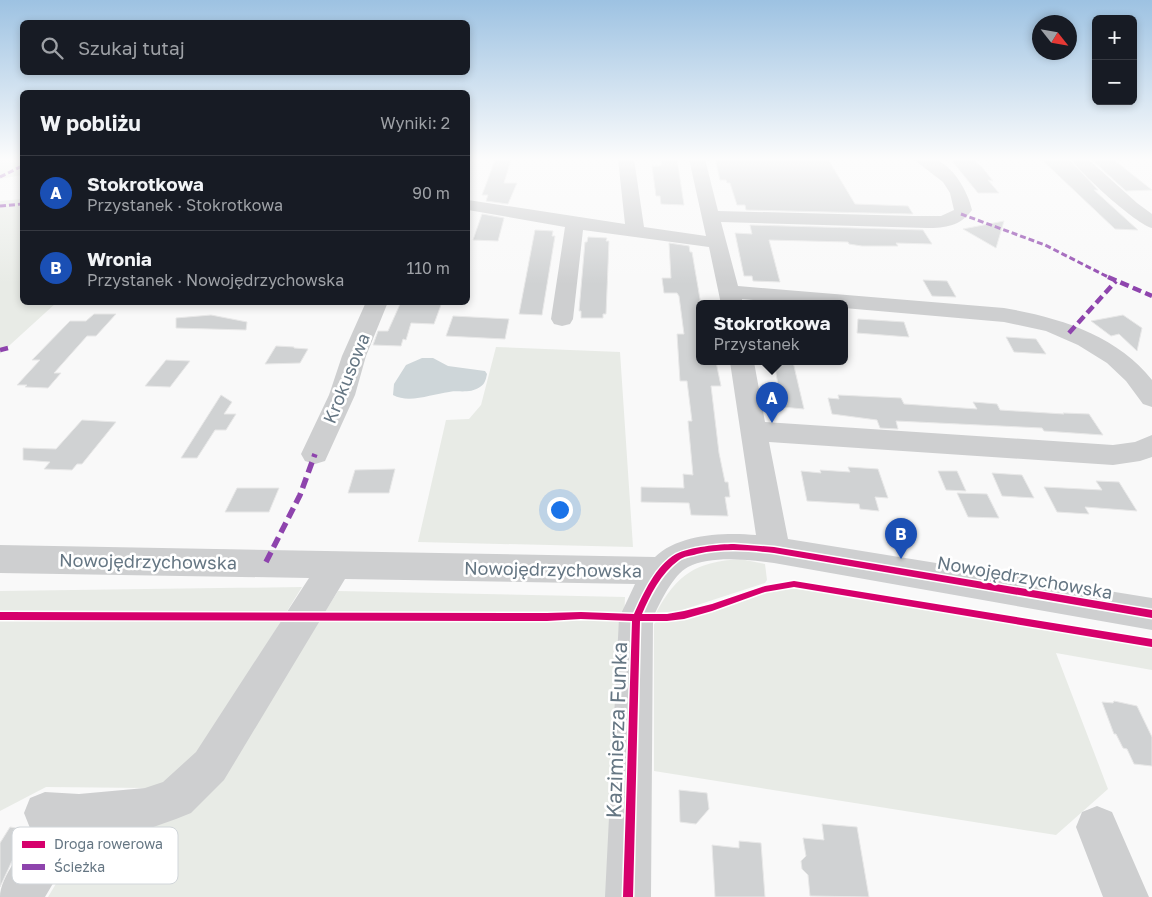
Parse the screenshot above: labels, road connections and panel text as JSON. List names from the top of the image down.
{
  "streets": {
    "street": ["Krokusowa", "Nowojędrzychowska", "Kazimierza Funka"]
  },
  "crossings": [
    ["Nowojędrzychowska", "Kazimierza Funka"]
  ],
  "legend": ["Droga rowerowa", "Ścieżka"],
  "north": "bottom right",
  "page": {
    "map_buttons": ["+", "−"],
    "search": "Szukaj tutaj",
    "heading": ["W pobliżu", "Wyniki: 2"],
    "list": [
      {
        "mark": "A",
        "name": "Stokrotkowa",
        "note": "Przystanek · Stokrotkowa",
        "value": "90 m"
      },
      {
        "mark": "B",
        "name": "Wronia",
        "note": "Przystanek · Nowojędrzychowska",
        "value": "110 m"
      }
    ],
    "popup": ["Stokrotkowa", "Przystanek"],
    "pins": ["A", "B"]
  }
}
